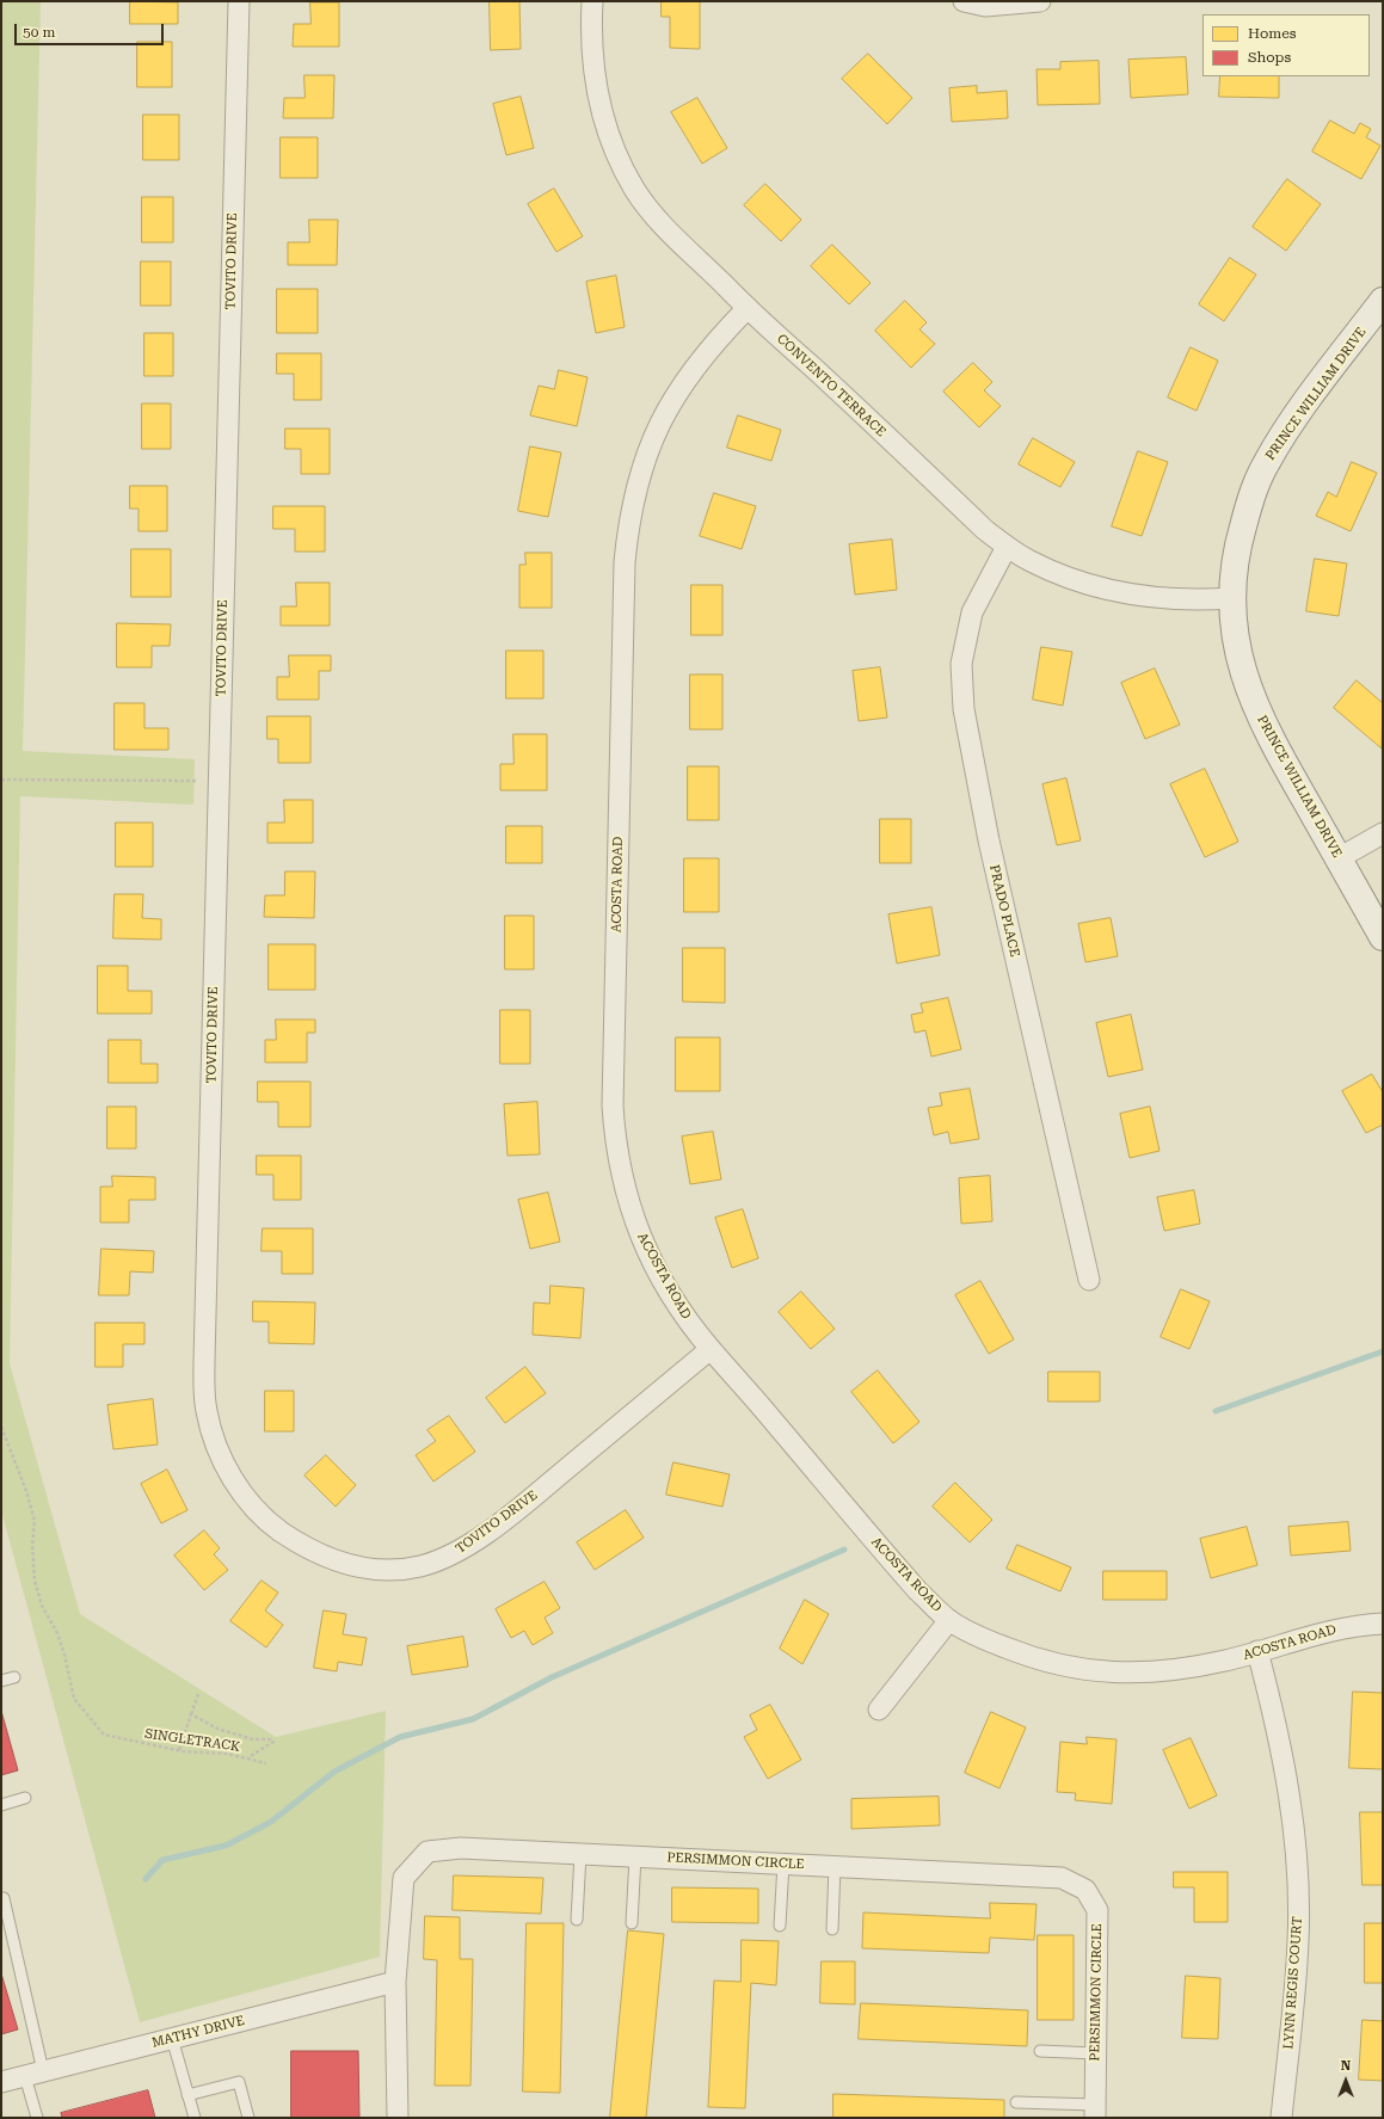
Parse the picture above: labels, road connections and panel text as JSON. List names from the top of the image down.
{
  "streets": {
    "street": [
      "TOVITO DRIVE",
      "CONVENTO TERRACE",
      "PRINCE WILLIAM DRIVE",
      "ACOSTA ROAD",
      "PRADO PLACE",
      "PERSIMMON CIRCLE",
      "LYNN REGIS COURT",
      "MATHY DRIVE"
    ],
    "path": ["SINGLETRACK"]
  },
  "crossings": [
    ["TOVITO DRIVE", "ACOSTA ROAD"],
    ["CONVENTO TERRACE", "PRINCE WILLIAM DRIVE"],
    ["CONVENTO TERRACE", "ACOSTA ROAD"],
    ["CONVENTO TERRACE", "PRADO PLACE"],
    ["ACOSTA ROAD", "LYNN REGIS COURT"],
    ["PERSIMMON CIRCLE", "MATHY DRIVE"]
  ],
  "legend": ["Homes", "Shops"],
  "scale_bar": "50 m",
  "north": "top"
}
